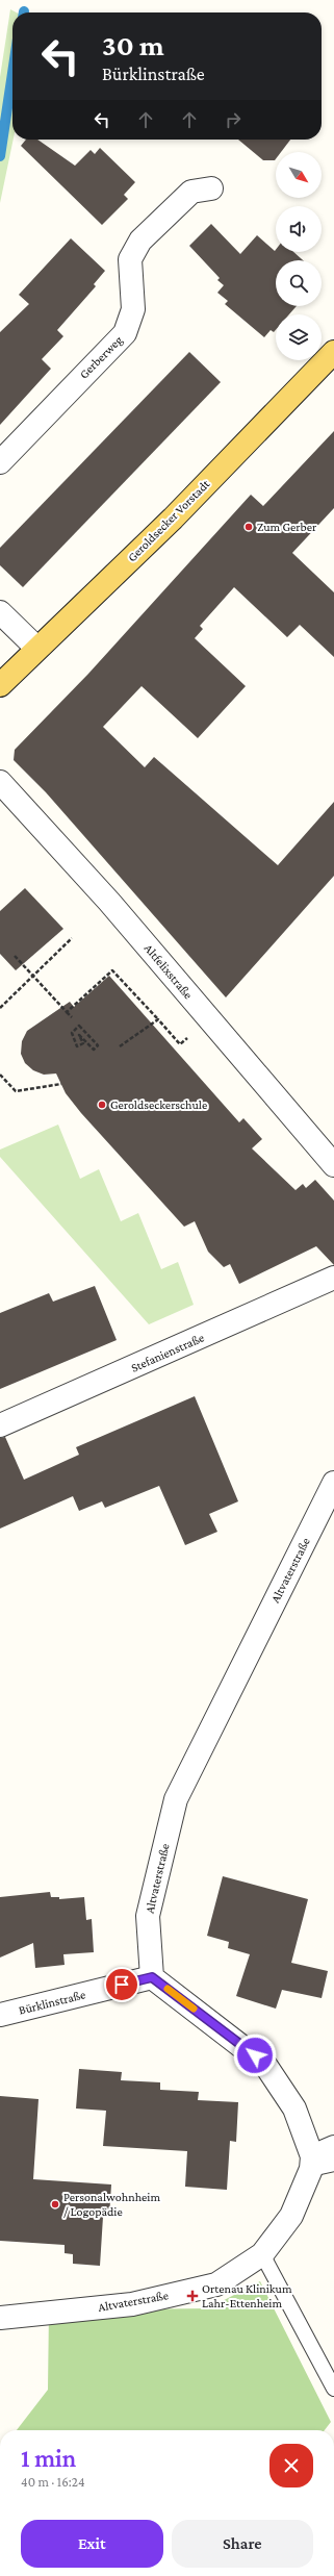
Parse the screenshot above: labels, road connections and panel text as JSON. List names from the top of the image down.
{
  "streets": {
    "main road": ["Geroldsecker Vorstadt"],
    "street": [
      "Gerberweg",
      "Altfelixstraße",
      "Stefanienstraße",
      "Altvaterstraße",
      "Bürklinstraße"
    ]
  },
  "crossings": [
    ["Altvaterstraße", "Bürklinstraße"]
  ],
  "places": {
    "other": ["Zum Gerber", "Geroldseckerschule", "Personalwohnheim / Logopädie"],
    "health": ["Ortenau Klinikum Lahr-Ettenheim"]
  },
  "north": "bottom right",
  "page": {
    "turn": ["30 m", "Bürklinstraße"],
    "heading": ["1 min", "40 m · 16:24"],
    "buttons": ["Exit", "Share"]
  }
}
